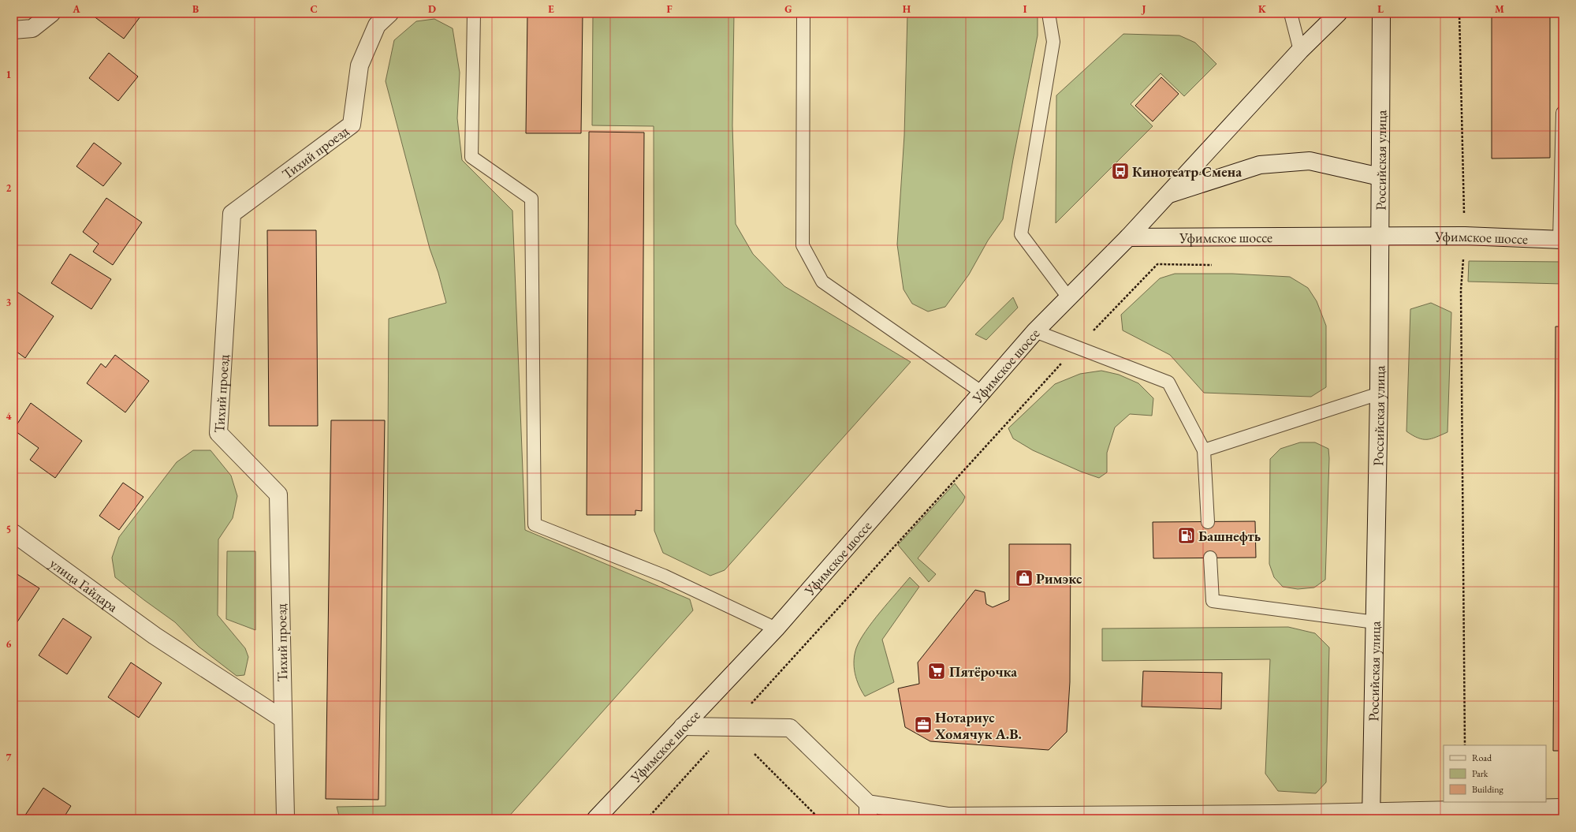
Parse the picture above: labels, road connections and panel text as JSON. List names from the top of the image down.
{
  "streets": {
    "main road": [
      "Тихий проезд",
      "Российская улица",
      "Уфимское шоссе",
      "улица Гайдара"
    ]
  },
  "crossings": [
    ["Тихий проезд", "улица Гайдара"],
    ["Российская улица", "Уфимское шоссе"]
  ],
  "places": {
    "bus stop": ["Кинотеатр Смена"],
    "fuel station": ["Башнефть"],
    "shop": ["Римэкс"],
    "supermarket": ["Пятёрочка"],
    "office": ["Нотариус Хомячук А.В."]
  },
  "legend": ["Road", "Park", "Building"],
  "grid": {
    "columns": [
      "A",
      "B",
      "C",
      "D",
      "E",
      "F",
      "G",
      "H",
      "I",
      "J",
      "K",
      "L",
      "M"
    ],
    "rows": [
      "1",
      "2",
      "3",
      "4",
      "5",
      "6",
      "7"
    ]
  }
}
